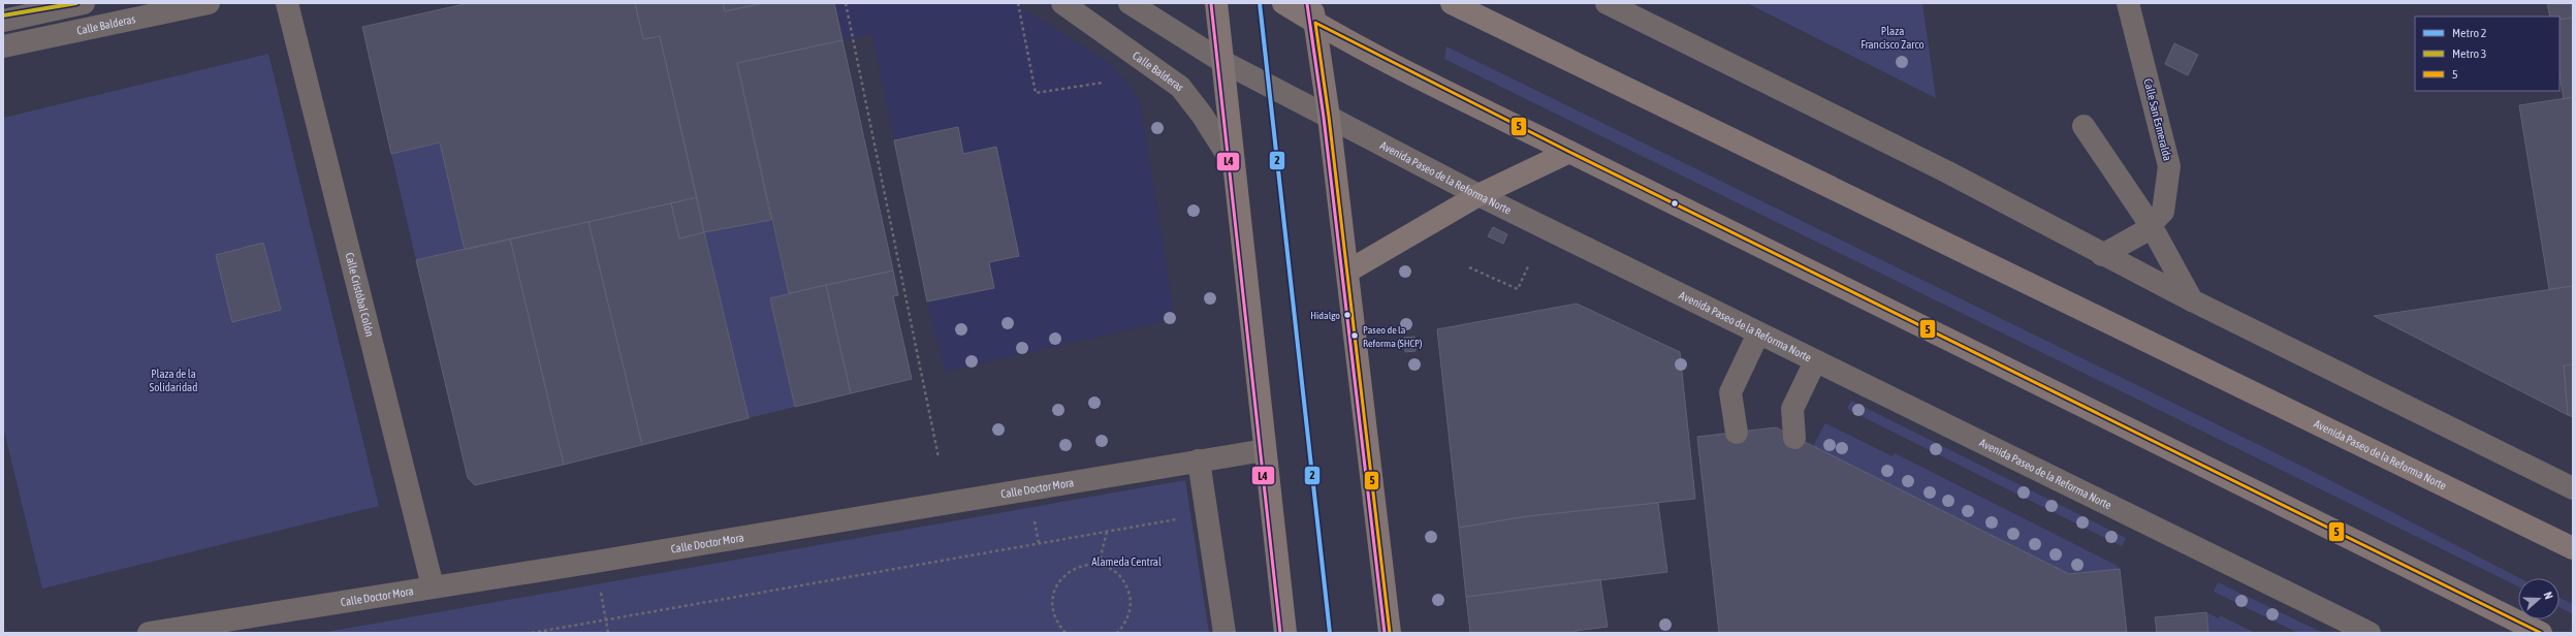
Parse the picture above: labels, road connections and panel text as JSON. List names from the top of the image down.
{
  "streets": {
    "main road": ["Avenida Paseo de la Reforma Norte"],
    "street": [
      "Calle Balderas",
      "Calle San Esmeralda",
      "Calle Cristóbal Colón",
      "Calle Doctor Mora"
    ]
  },
  "crossings": [
    ["Calle Cristóbal Colón", "Calle Doctor Mora"]
  ],
  "parks": ["Plaza Francisco Zarco", "Plaza de la Solidaridad", "Alameda Central"],
  "places": ["Hidalgo", "Paseo de la Reforma (SHCP)"],
  "lines": [
    "metro line 2",
    "metro line 3",
    "transit line L4",
    "transit line 5"
  ],
  "legend": ["Metro 2", "Metro 3", "5"],
  "north": "right"
}
